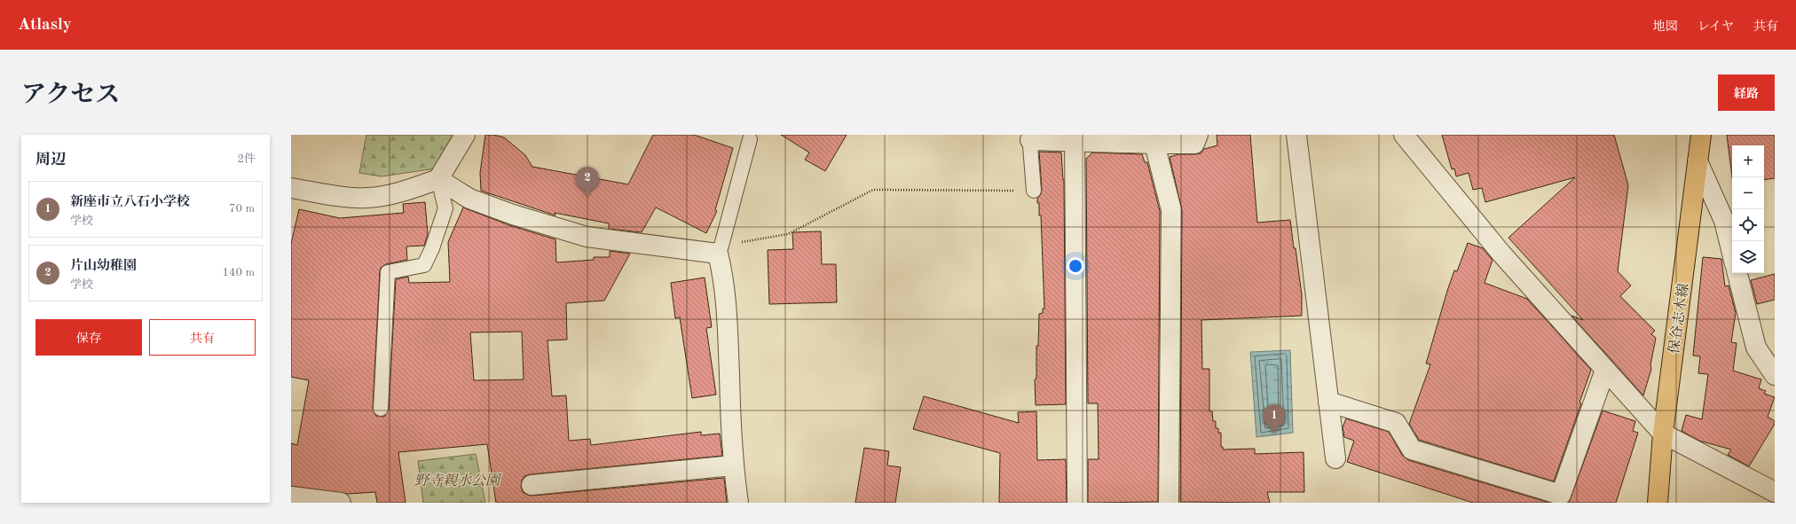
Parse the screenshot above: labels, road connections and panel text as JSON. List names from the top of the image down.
{
  "streets": {
    "main road": ["保谷志木線"]
  },
  "parks": ["野寺親水公園"],
  "page": {
    "header": "Atlasly",
    "nav": ["地図", "レイヤ", "共有"],
    "title": "アクセス",
    "buttons": [
      "経路",
      ["保存", "共有"]
    ],
    "heading": ["周辺", "2件"],
    "map_buttons": ["+", "−"],
    "pins": ["2", "1"],
    "list": [
      {
        "mark": "1",
        "name": "新座市立八石小学校",
        "note": "学校",
        "value": "70 m"
      },
      {
        "mark": "2",
        "name": "片山幼稚園",
        "note": "学校",
        "value": "140 m"
      }
    ]
  }
}
